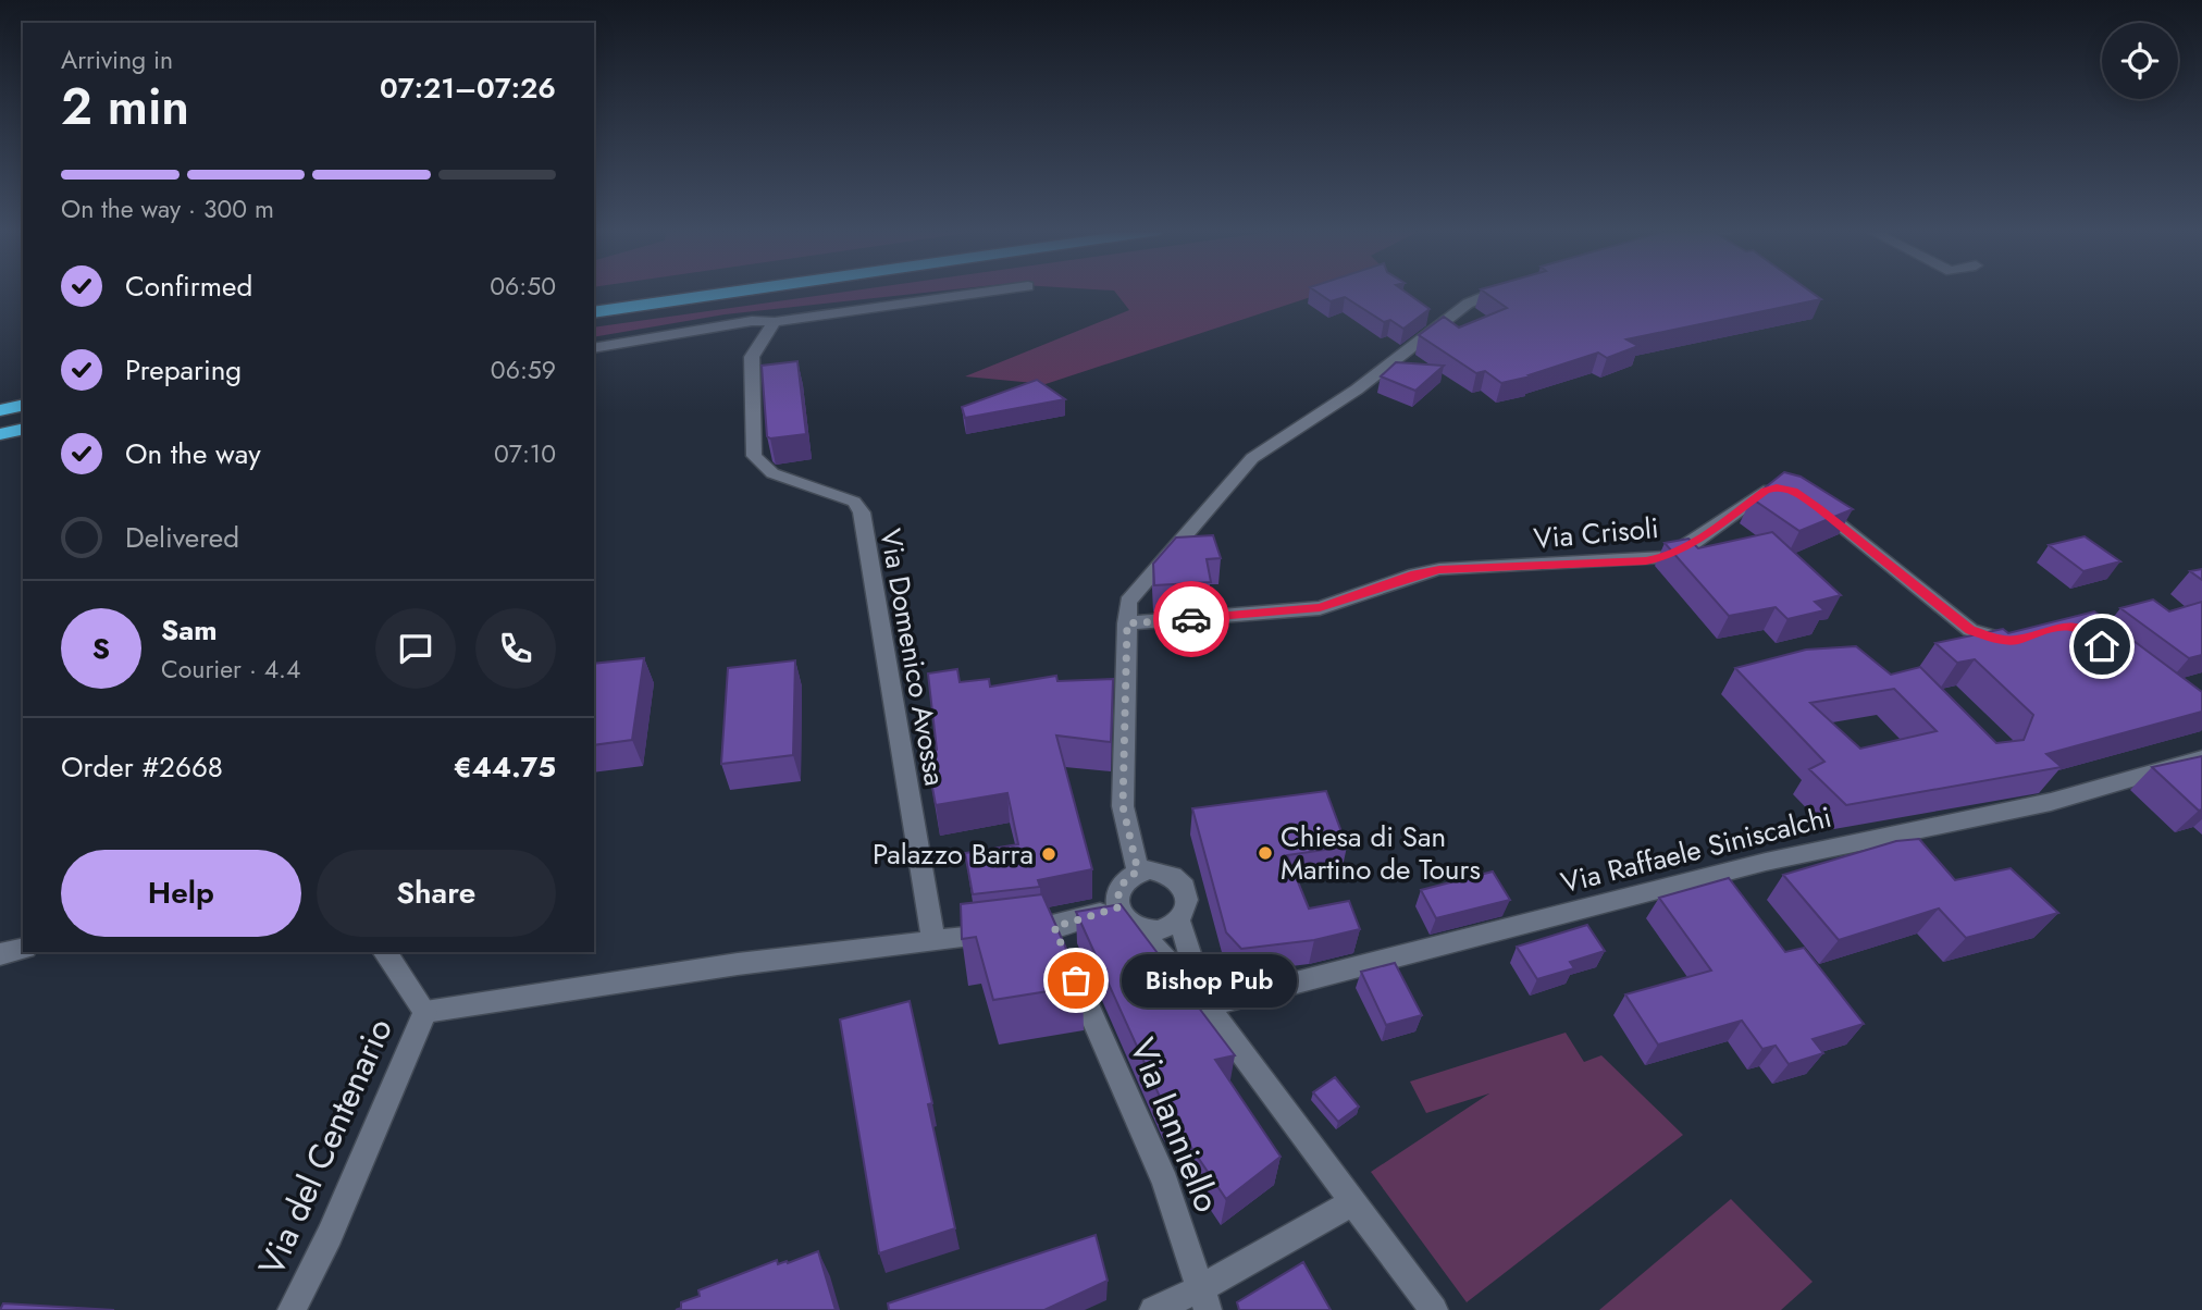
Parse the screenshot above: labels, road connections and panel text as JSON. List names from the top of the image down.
{
  "streets": {
    "street": [
      "Via Crisoli",
      "Via Domenico Avossa",
      "Via Raffaele Siniscalchi",
      "Via Ianniello",
      "Via del Centenario"
    ]
  },
  "places": ["Chiesa di San Martino de Tours", "Palazzo Barra", "Bishop Pub"],
  "page": {
    "heading": ["2 min", "Arriving in", "07:21–07:26"],
    "panel": [
      "Sam",
      "Courier · 4.4",
      "Order #2668",
      "€44.75"
    ],
    "bar": "On the way · 300 m",
    "list": [
      ["Confirmed", "06:50"],
      ["Preparing", "06:59"],
      ["On the way", "07:10"],
      "Delivered"
    ],
    "round": "S",
    "buttons": ["Help", "Share"],
    "bubble": "Bishop Pub"
  }
}
